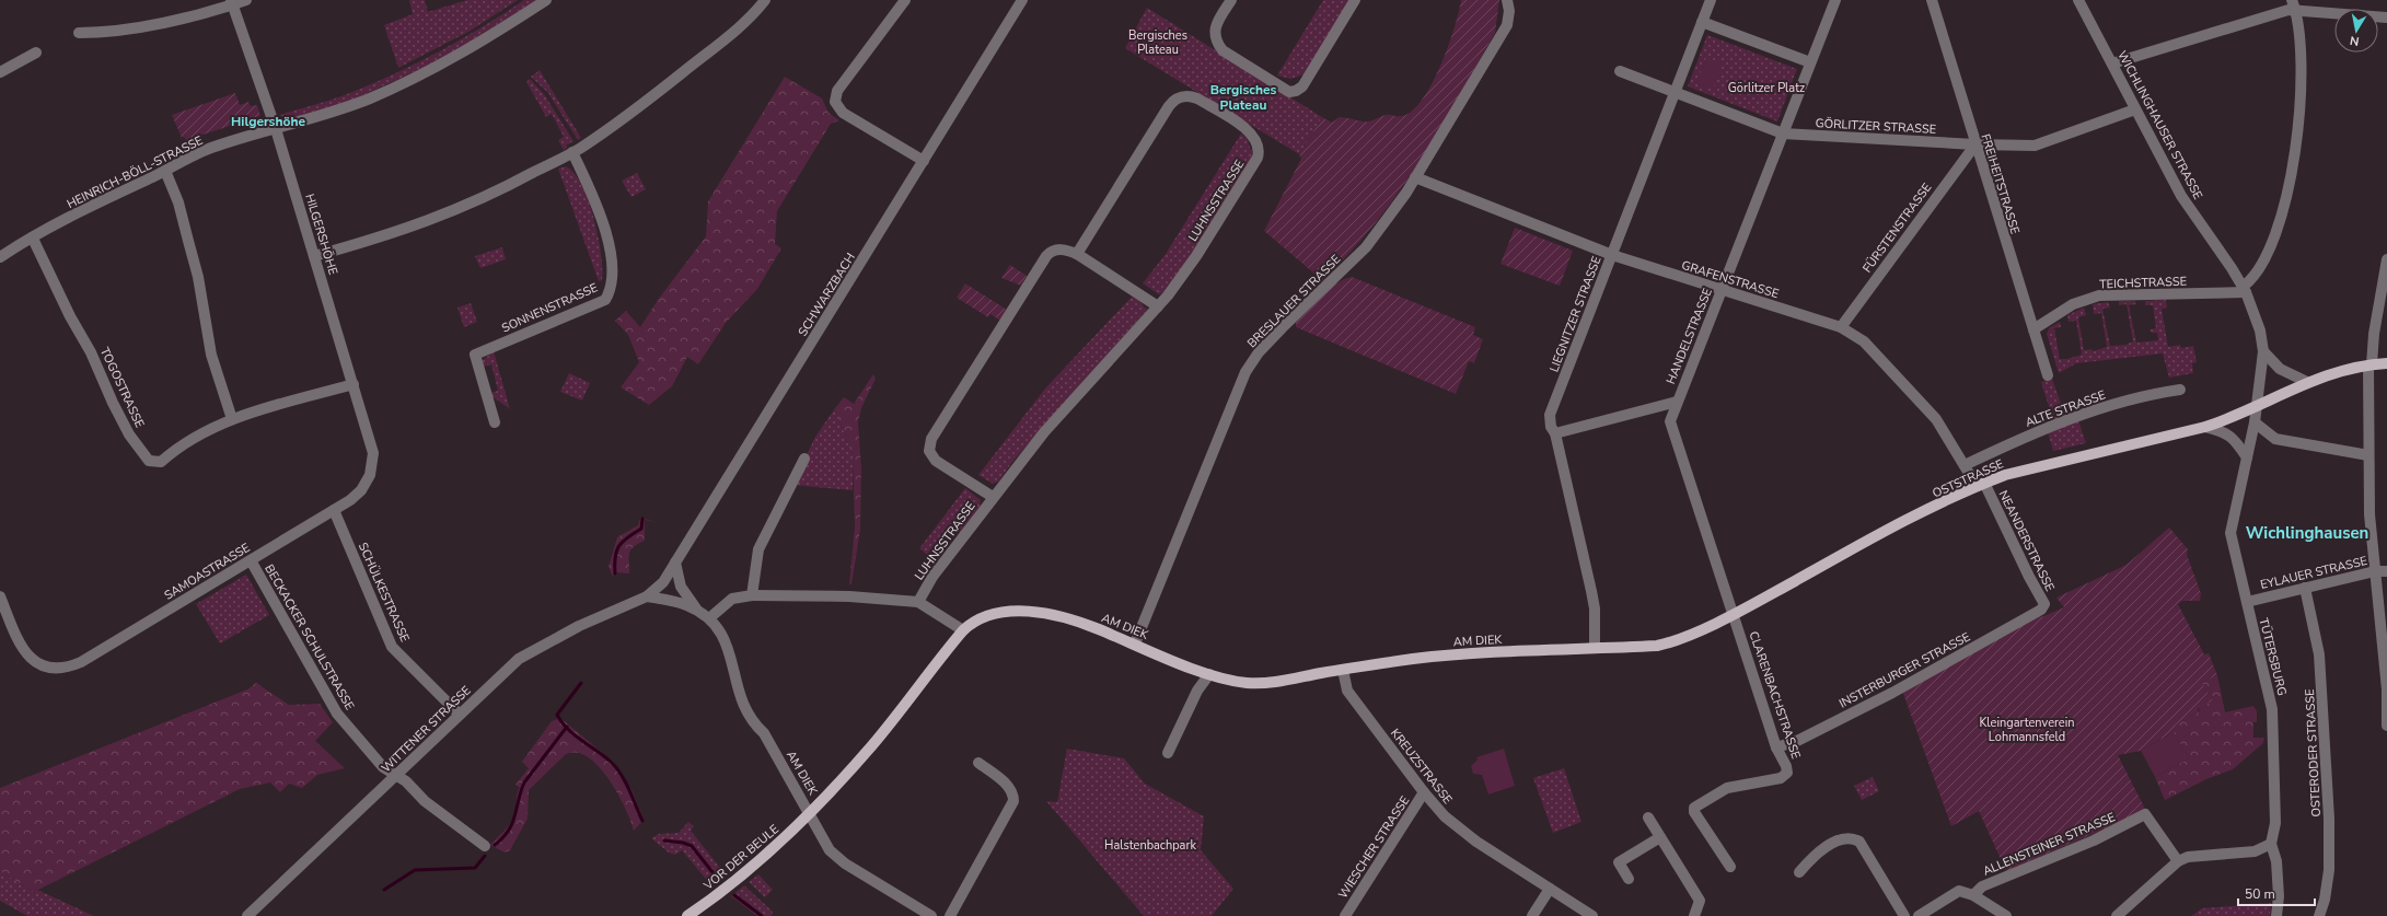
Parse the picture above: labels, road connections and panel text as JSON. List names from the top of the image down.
{
  "streets": {
    "main road": ["OSTSTRASSE", "AM DIEK", "VOR DER BEULE"],
    "street": [
      "WICHLINGHAUSER STRASSE",
      "GÖRLITZER STRASSE",
      "HEINRICH-BÖLL-STRASSE",
      "FREIHEITSTRASSE",
      "LUHNSSTRASSE",
      "FÜRSTENSTRASSE",
      "HILGERSHÖHE",
      "GRAFENSTRASSE",
      "TEICHSTRASSE",
      "SCHWARZBACH",
      "BRESLAUER STRASSE",
      "SONNENSTRASSE",
      "LIEGNITZER STRASSE",
      "HANDELSTRASSE",
      "TOGOSTRASSE",
      "ALTE STRASSE",
      "NEANDERSTRASSE",
      "SAMOASTRASSE",
      "EYLAUER STRASSE",
      "SCHÜLKESTRASSE",
      "BECKACKER SCHULSTRASSE",
      "TÜTERSBURG",
      "INSTERBURGER STRASSE",
      "CLARENBACHSTRASSE",
      "WITTENER STRASSE",
      "OSTERODER STRASSE",
      "KREUZSTRASSE",
      "ALLENSTEINER STRASSE",
      "WIESCHER STRASSE"
    ]
  },
  "crossings": [
    ["WICHLINGHAUSER STRASSE", "GÖRLITZER STRASSE"],
    ["WICHLINGHAUSER STRASSE", "TEICHSTRASSE"],
    ["WICHLINGHAUSER STRASSE", "OSTSTRASSE"],
    ["WICHLINGHAUSER STRASSE", "TÜTERSBURG"],
    ["GÖRLITZER STRASSE", "FREIHEITSTRASSE"],
    ["GÖRLITZER STRASSE", "FÜRSTENSTRASSE"],
    ["GÖRLITZER STRASSE", "LIEGNITZER STRASSE"],
    ["GÖRLITZER STRASSE", "HANDELSTRASSE"],
    ["HEINRICH-BÖLL-STRASSE", "HILGERSHÖHE"],
    ["HEINRICH-BÖLL-STRASSE", "TOGOSTRASSE"],
    ["FREIHEITSTRASSE", "FÜRSTENSTRASSE"],
    ["FREIHEITSTRASSE", "TEICHSTRASSE"],
    ["FÜRSTENSTRASSE", "GRAFENSTRASSE"],
    ["HILGERSHÖHE", "TOGOSTRASSE"],
    ["HILGERSHÖHE", "SAMOASTRASSE"],
    ["GRAFENSTRASSE", "BRESLAUER STRASSE"],
    ["GRAFENSTRASSE", "LIEGNITZER STRASSE"],
    ["GRAFENSTRASSE", "HANDELSTRASSE"],
    ["GRAFENSTRASSE", "ALTE STRASSE"],
    ["GRAFENSTRASSE", "OSTSTRASSE"],
    ["GRAFENSTRASSE", "NEANDERSTRASSE"],
    ["SCHWARZBACH", "WITTENER STRASSE"],
    ["BRESLAUER STRASSE", "AM DIEK"],
    ["LIEGNITZER STRASSE", "AM DIEK"],
    ["HANDELSTRASSE", "OSTSTRASSE"],
    ["HANDELSTRASSE", "AM DIEK"],
    ["HANDELSTRASSE", "CLARENBACHSTRASSE"],
    ["OSTSTRASSE", "NEANDERSTRASSE"],
    ["OSTSTRASSE", "AM DIEK"],
    ["OSTSTRASSE", "TÜTERSBURG"],
    ["OSTSTRASSE", "CLARENBACHSTRASSE"],
    ["NEANDERSTRASSE", "INSTERBURGER STRASSE"],
    ["SAMOASTRASSE", "SCHÜLKESTRASSE"],
    ["SAMOASTRASSE", "BECKACKER SCHULSTRASSE"],
    ["EYLAUER STRASSE", "TÜTERSBURG"],
    ["EYLAUER STRASSE", "OSTERODER STRASSE"],
    ["SCHÜLKESTRASSE", "WITTENER STRASSE"],
    ["AM DIEK", "CLARENBACHSTRASSE"],
    ["AM DIEK", "KREUZSTRASSE"],
    ["AM DIEK", "VOR DER BEULE"],
    ["BECKACKER SCHULSTRASSE", "WITTENER STRASSE"],
    ["INSTERBURGER STRASSE", "CLARENBACHSTRASSE"],
    ["KREUZSTRASSE", "WIESCHER STRASSE"]
  ],
  "districts": ["Bergisches Plateau", "Hilgershöhe", "Wichlinghausen"],
  "parks": [
    "Bergisches Plateau",
    "Görlitzer Platz",
    "Kleingartenverein Lohmannsfeld",
    "Halstenbachpark"
  ],
  "scale_bar": "50 m",
  "north": "bottom"
}
